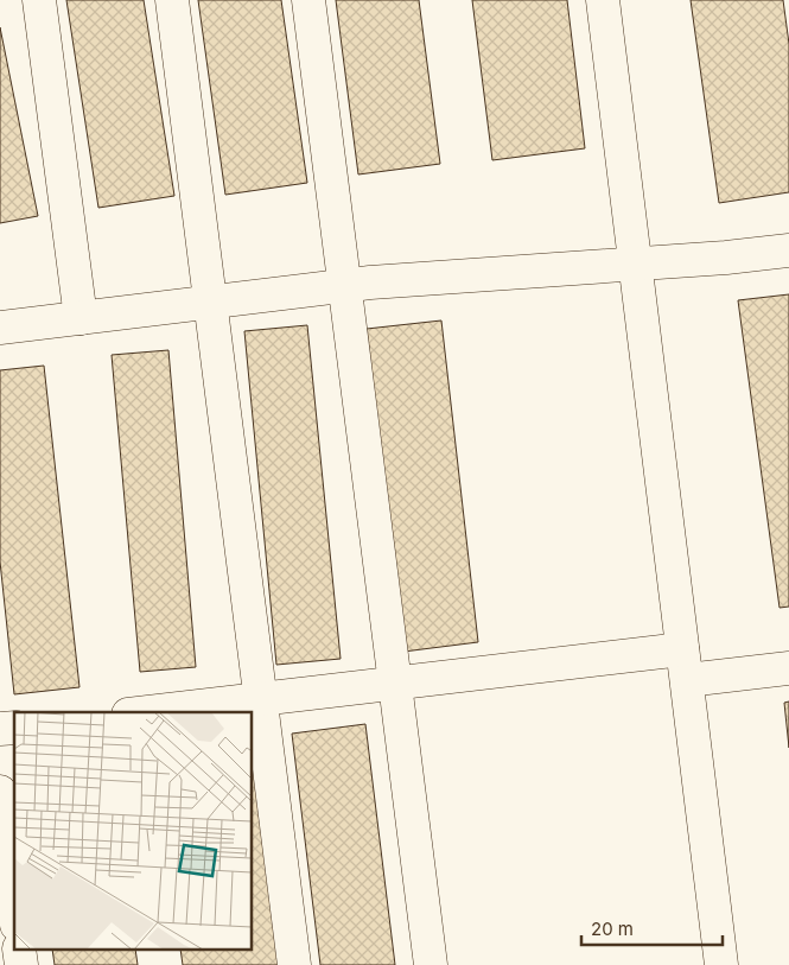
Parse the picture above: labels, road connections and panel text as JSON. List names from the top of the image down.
{
  "scale_bar": "20 m"
}
